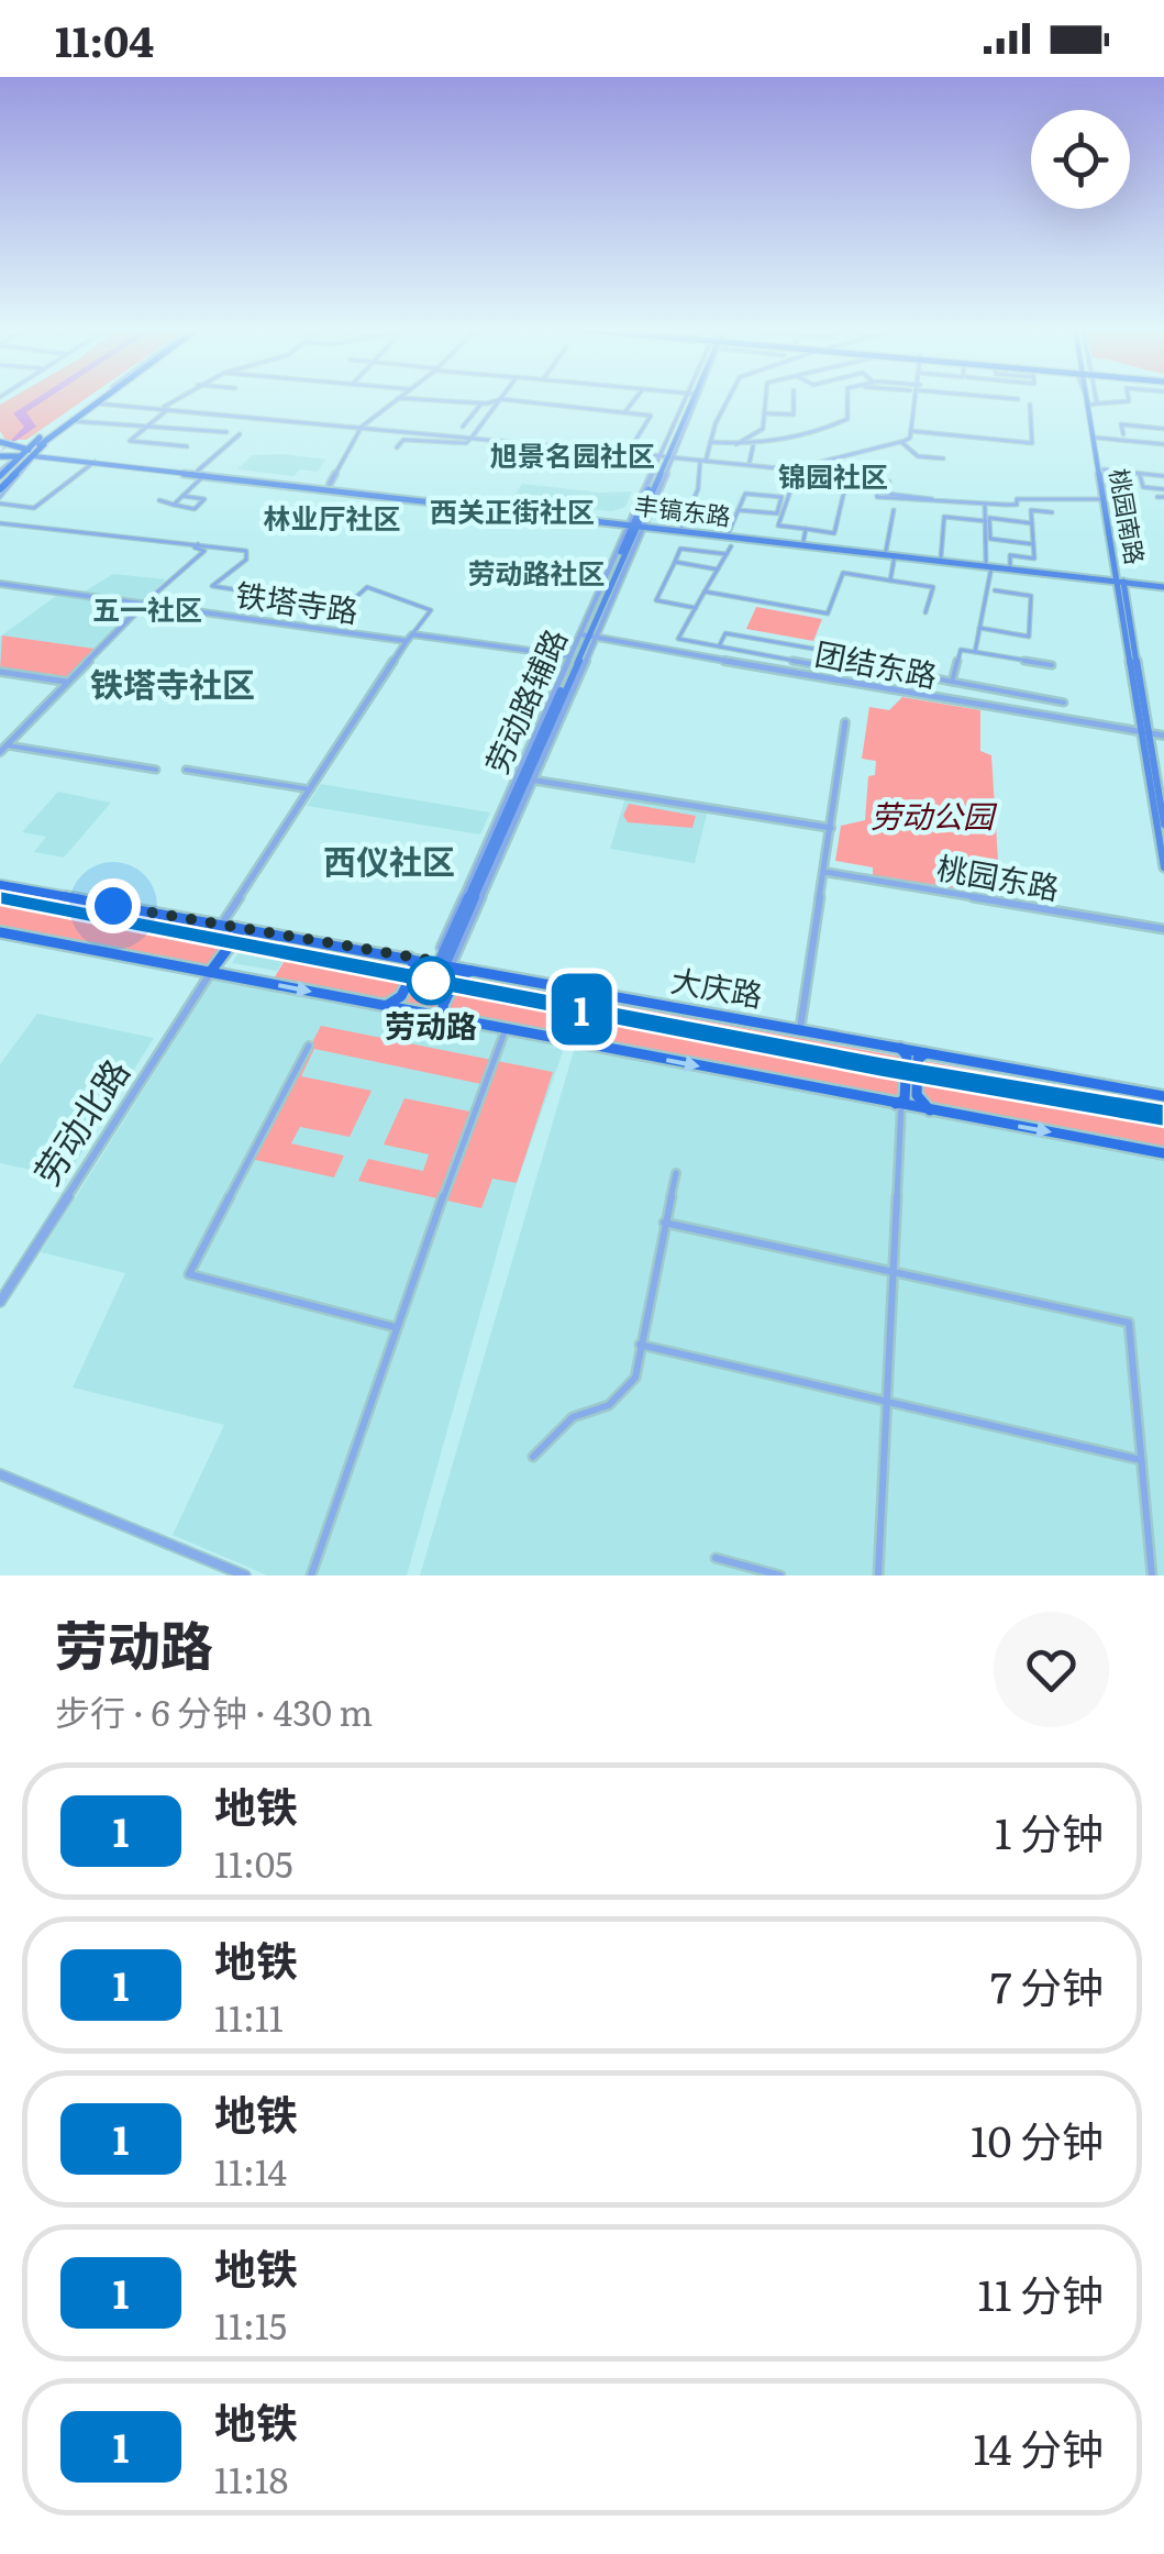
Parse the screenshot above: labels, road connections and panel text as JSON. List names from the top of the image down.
{
  "streets": {
    "main road": ["丰镐东路", "桃园南路", "大庆路"],
    "street": [
      "铁塔寺路",
      "劳动路辅路",
      "桃园东路",
      "劳动北路"
    ]
  },
  "crossings": [
    ["丰镐东路", "桃园南路"],
    ["丰镐东路", "劳动路辅路"]
  ],
  "districts": [
    "旭景名园社区",
    "锦园社区",
    "西关正街社区",
    "林业厅社区",
    "劳动路社区",
    "五一社区",
    "铁塔寺社区",
    "西仪社区"
  ],
  "parks": ["劳动公园"],
  "places": ["劳动路"],
  "lines": ["metro line 1"],
  "page": {
    "status": "11:04",
    "on_map": "1",
    "heading": ["劳动路", "步行 · 6 分钟 · 430 m"],
    "list": [
      {
        "mark": "1",
        "name": "地铁",
        "note": "11:05",
        "value": "1 分钟"
      },
      {
        "mark": "1",
        "name": "地铁",
        "note": "11:11",
        "value": "7 分钟"
      },
      {
        "mark": "1",
        "name": "地铁",
        "note": "11:14",
        "value": "10 分钟"
      },
      {
        "mark": "1",
        "name": "地铁",
        "note": "11:15",
        "value": "11 分钟"
      },
      {
        "mark": "1",
        "name": "地铁",
        "note": "11:18",
        "value": "14 分钟"
      }
    ]
  }
}
